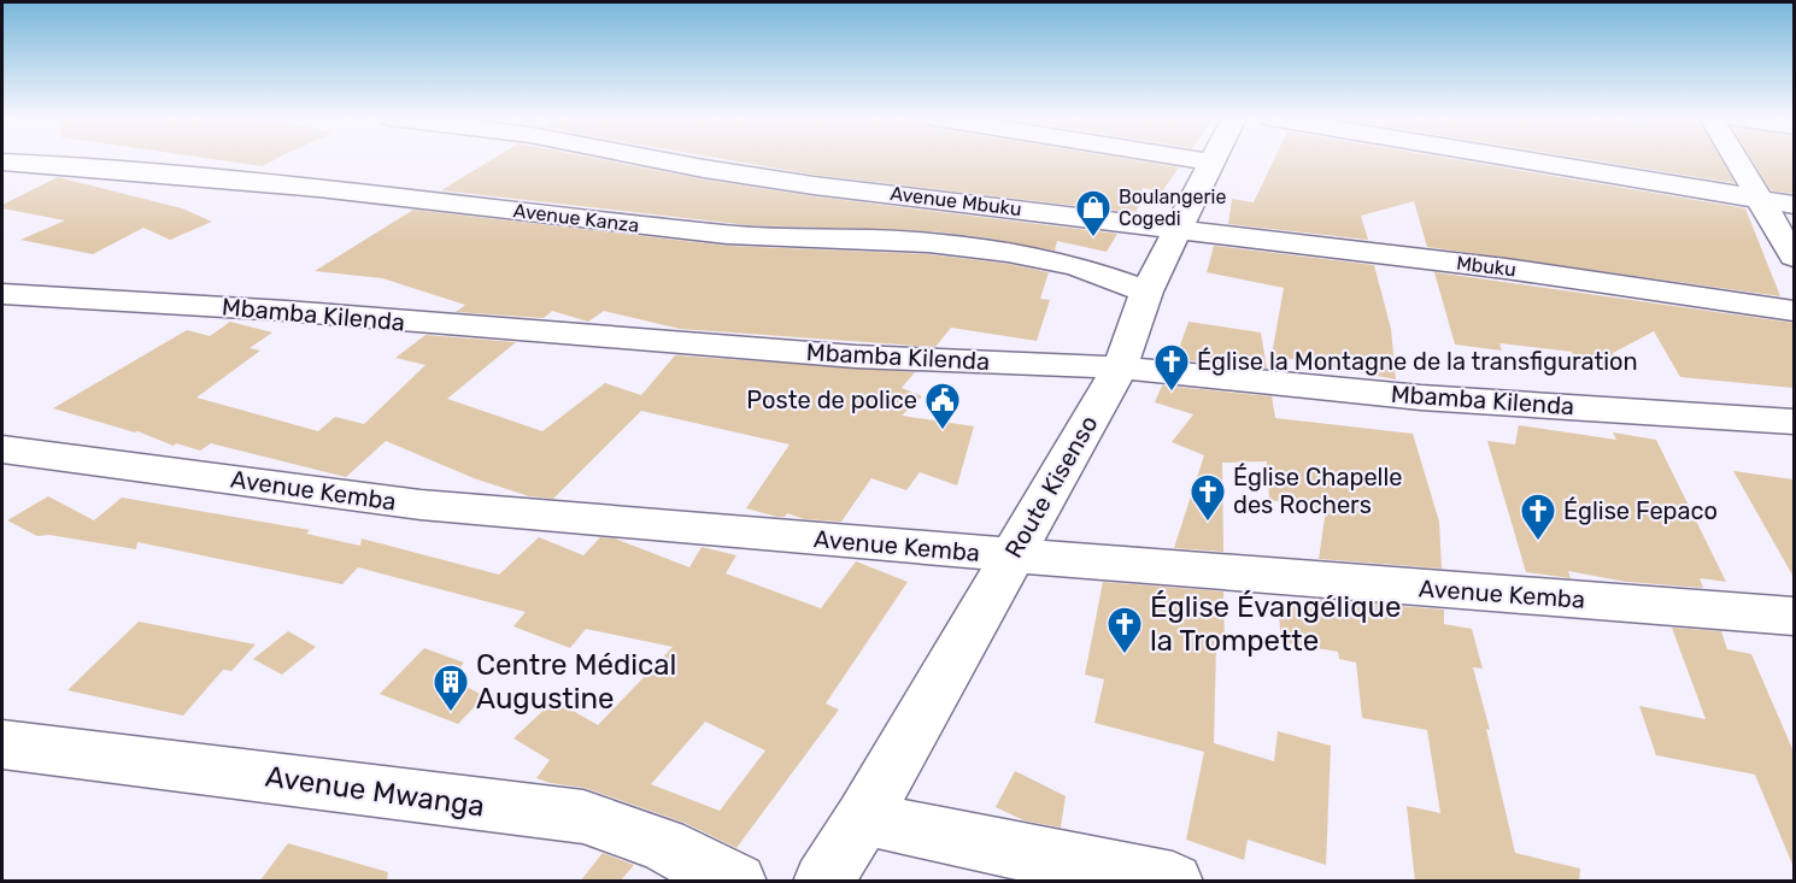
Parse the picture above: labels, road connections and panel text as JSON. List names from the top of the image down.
{
  "streets": {
    "street": [
      "Avenue Mbuku",
      "Avenue Kanza",
      "Mbuku",
      "Mbamba Kilenda",
      "Route Kisenso",
      "Avenue Kemba",
      "Avenue Mwanga"
    ]
  },
  "crossings": [
    ["Avenue Mbuku", "Mbuku"],
    ["Avenue Mbuku", "Route Kisenso"],
    ["Avenue Kanza", "Route Kisenso"],
    ["Mbuku", "Route Kisenso"],
    ["Mbamba Kilenda", "Route Kisenso"],
    ["Route Kisenso", "Avenue Kemba"]
  ],
  "places": {
    "shop": ["Boulangerie Cogedi"],
    "church": [
      "Église la Montagne de la transfiguration",
      "Église Chapelle des Rochers",
      "Église Fepaco",
      "Église Évangélique la Trompette"
    ],
    "public building": ["Poste de police"],
    "building": ["Centre Médical Augustine"]
  }
}
